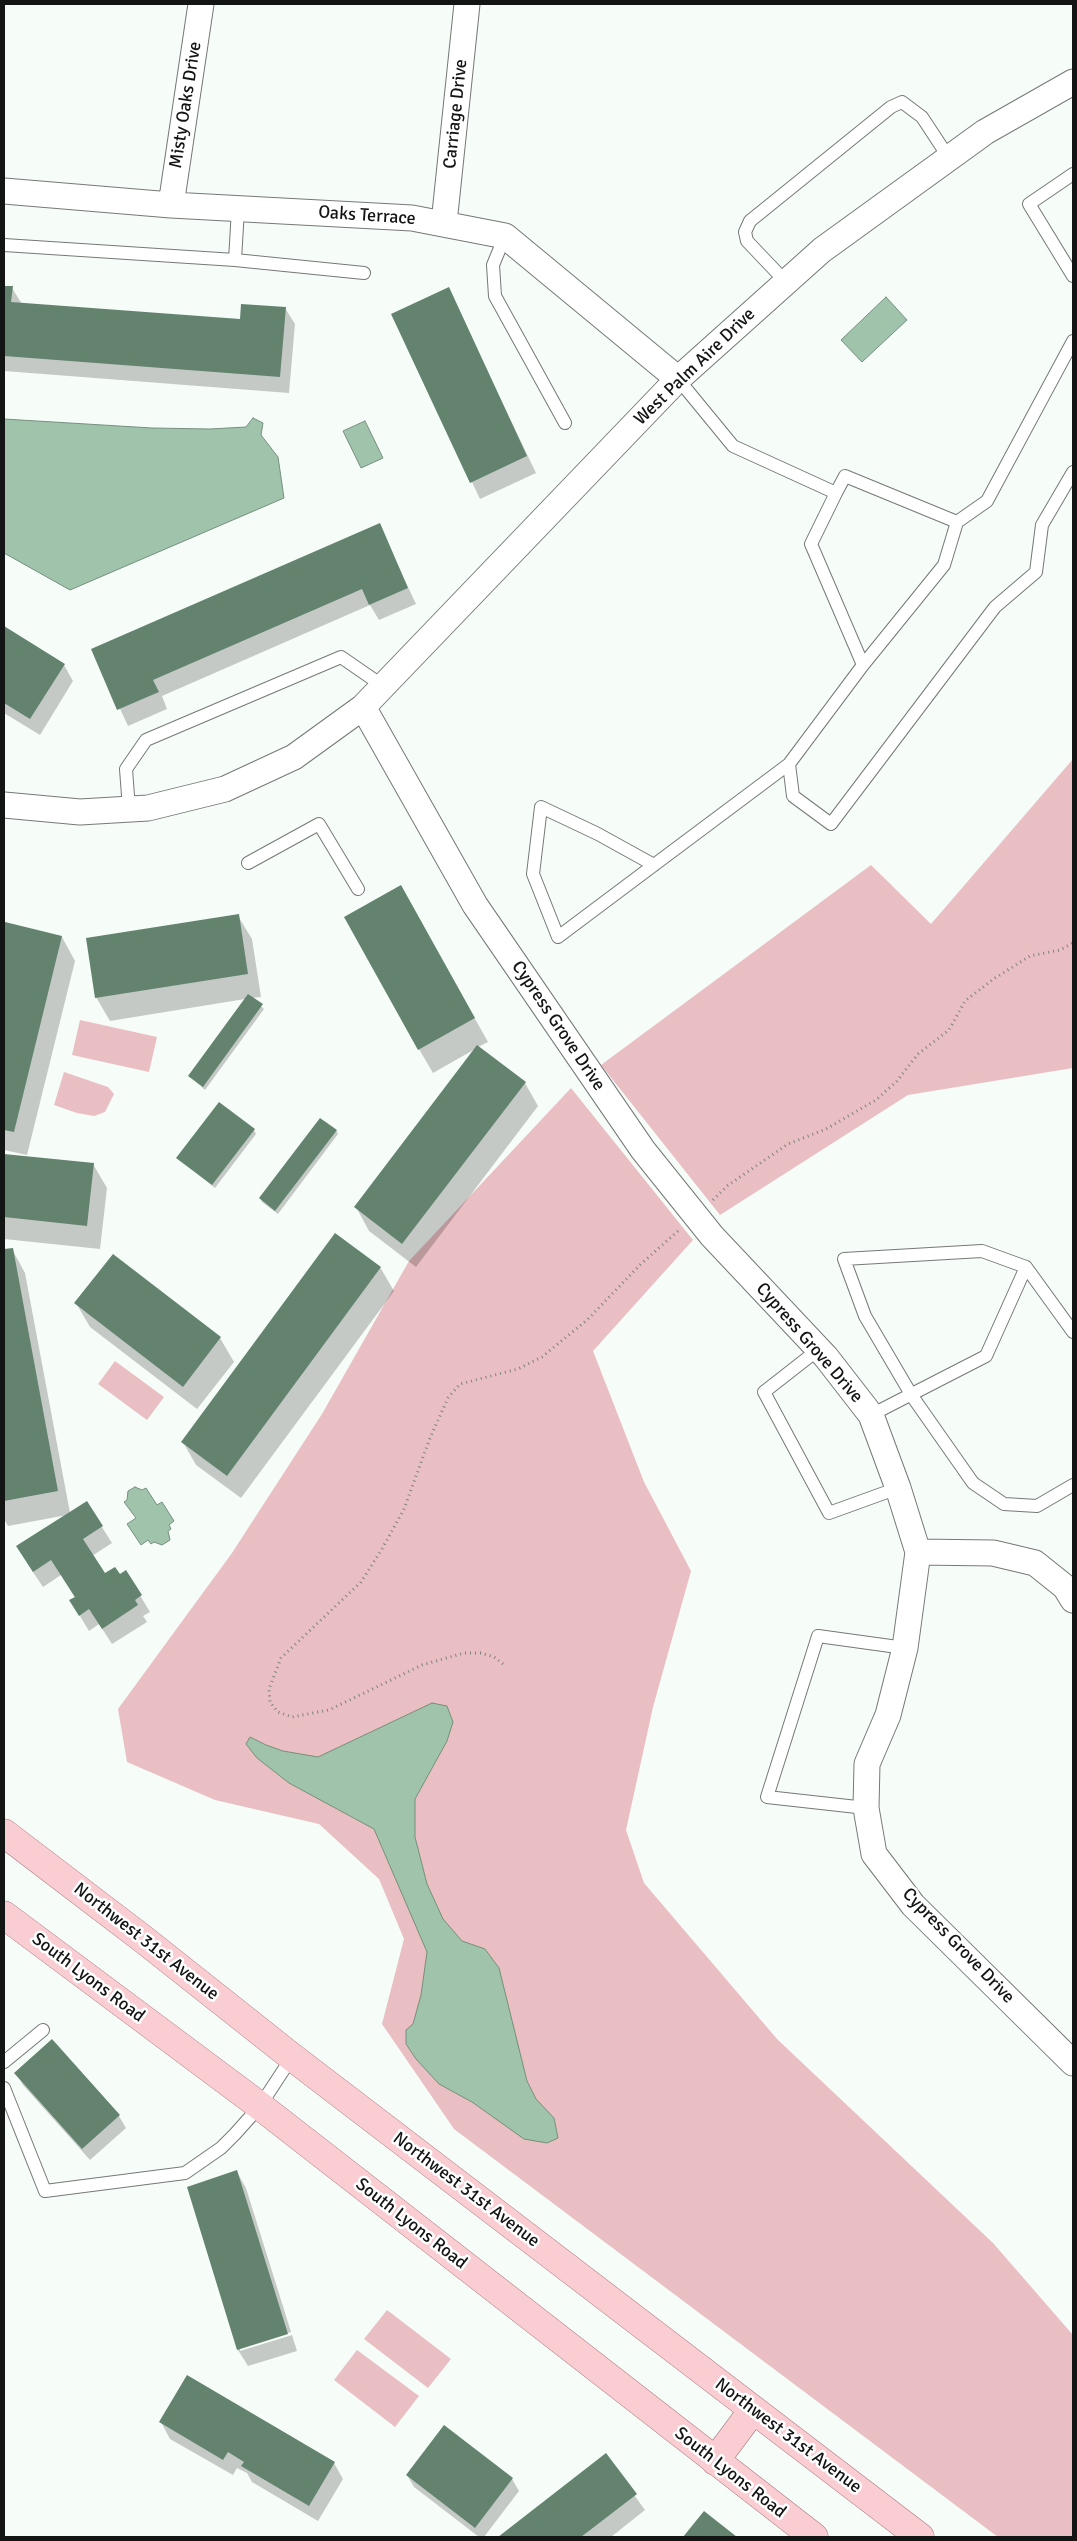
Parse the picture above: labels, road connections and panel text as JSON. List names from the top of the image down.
{
  "streets": {
    "main road": ["Northwest 31st Avenue", "South Lyons Road"],
    "street": [
      "Misty Oaks Drive",
      "Carriage Drive",
      "Oaks Terrace",
      "West Palm Aire Drive",
      "Cypress Grove Drive"
    ]
  },
  "crossings": [
    ["Misty Oaks Drive", "Oaks Terrace"],
    ["Carriage Drive", "Oaks Terrace"],
    ["Oaks Terrace", "West Palm Aire Drive"],
    ["West Palm Aire Drive", "Cypress Grove Drive"]
  ]
}
